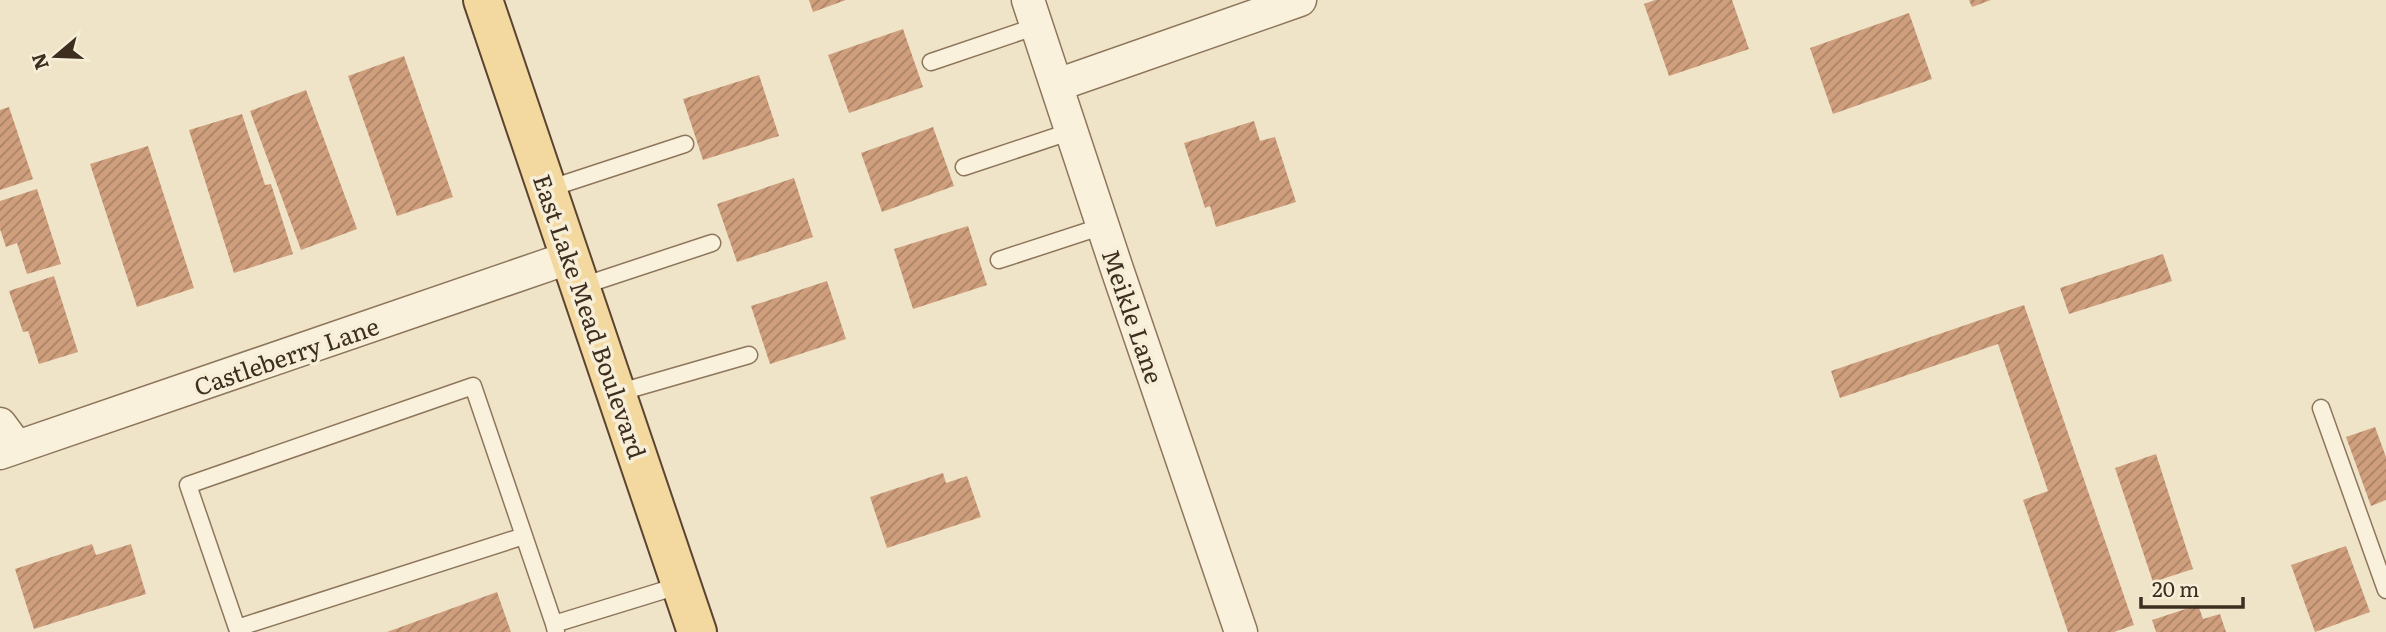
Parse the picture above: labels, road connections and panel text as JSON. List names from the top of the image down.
{
  "streets": {
    "main road": ["East Lake Mead Boulevard"],
    "street": ["Meikle Lane", "Castleberry Lane"]
  },
  "crossings": [
    ["East Lake Mead Boulevard", "Castleberry Lane"]
  ],
  "scale_bar": "20 m",
  "north": "left"
}
